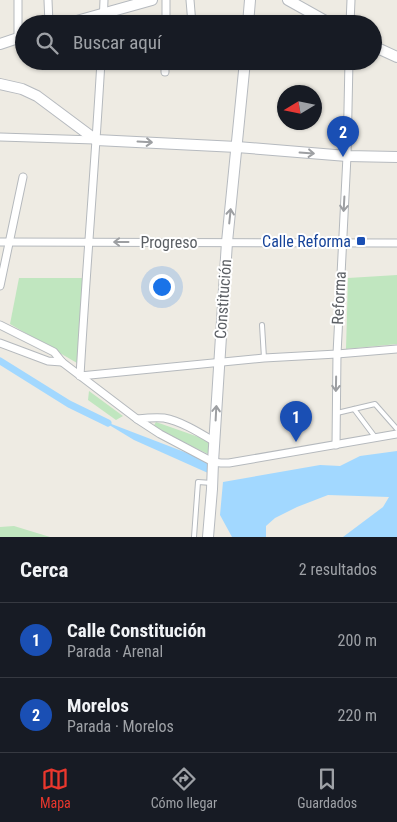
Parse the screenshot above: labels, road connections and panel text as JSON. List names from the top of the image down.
{
  "streets": {
    "street": ["Progreso", "Reforma", "Constitución"]
  },
  "crossings": [
    ["Progreso", "Reforma"],
    ["Progreso", "Constitución"]
  ],
  "one_way": ["Progreso", "Reforma", "Constitución"],
  "places": {
    "transit": ["Calle Reforma"]
  },
  "north": "left",
  "page": {
    "search": "Buscar aquí",
    "pins": ["2", "1"],
    "heading": ["Cerca", "2 resultados"],
    "list": [
      {
        "mark": "1",
        "name": "Calle Constitución",
        "note": "Parada · Arenal",
        "value": "200 m"
      },
      {
        "mark": "2",
        "name": "Morelos",
        "note": "Parada · Morelos",
        "value": "220 m"
      }
    ],
    "nav": ["Mapa", "Cómo llegar", "Guardados"]
  }
}
